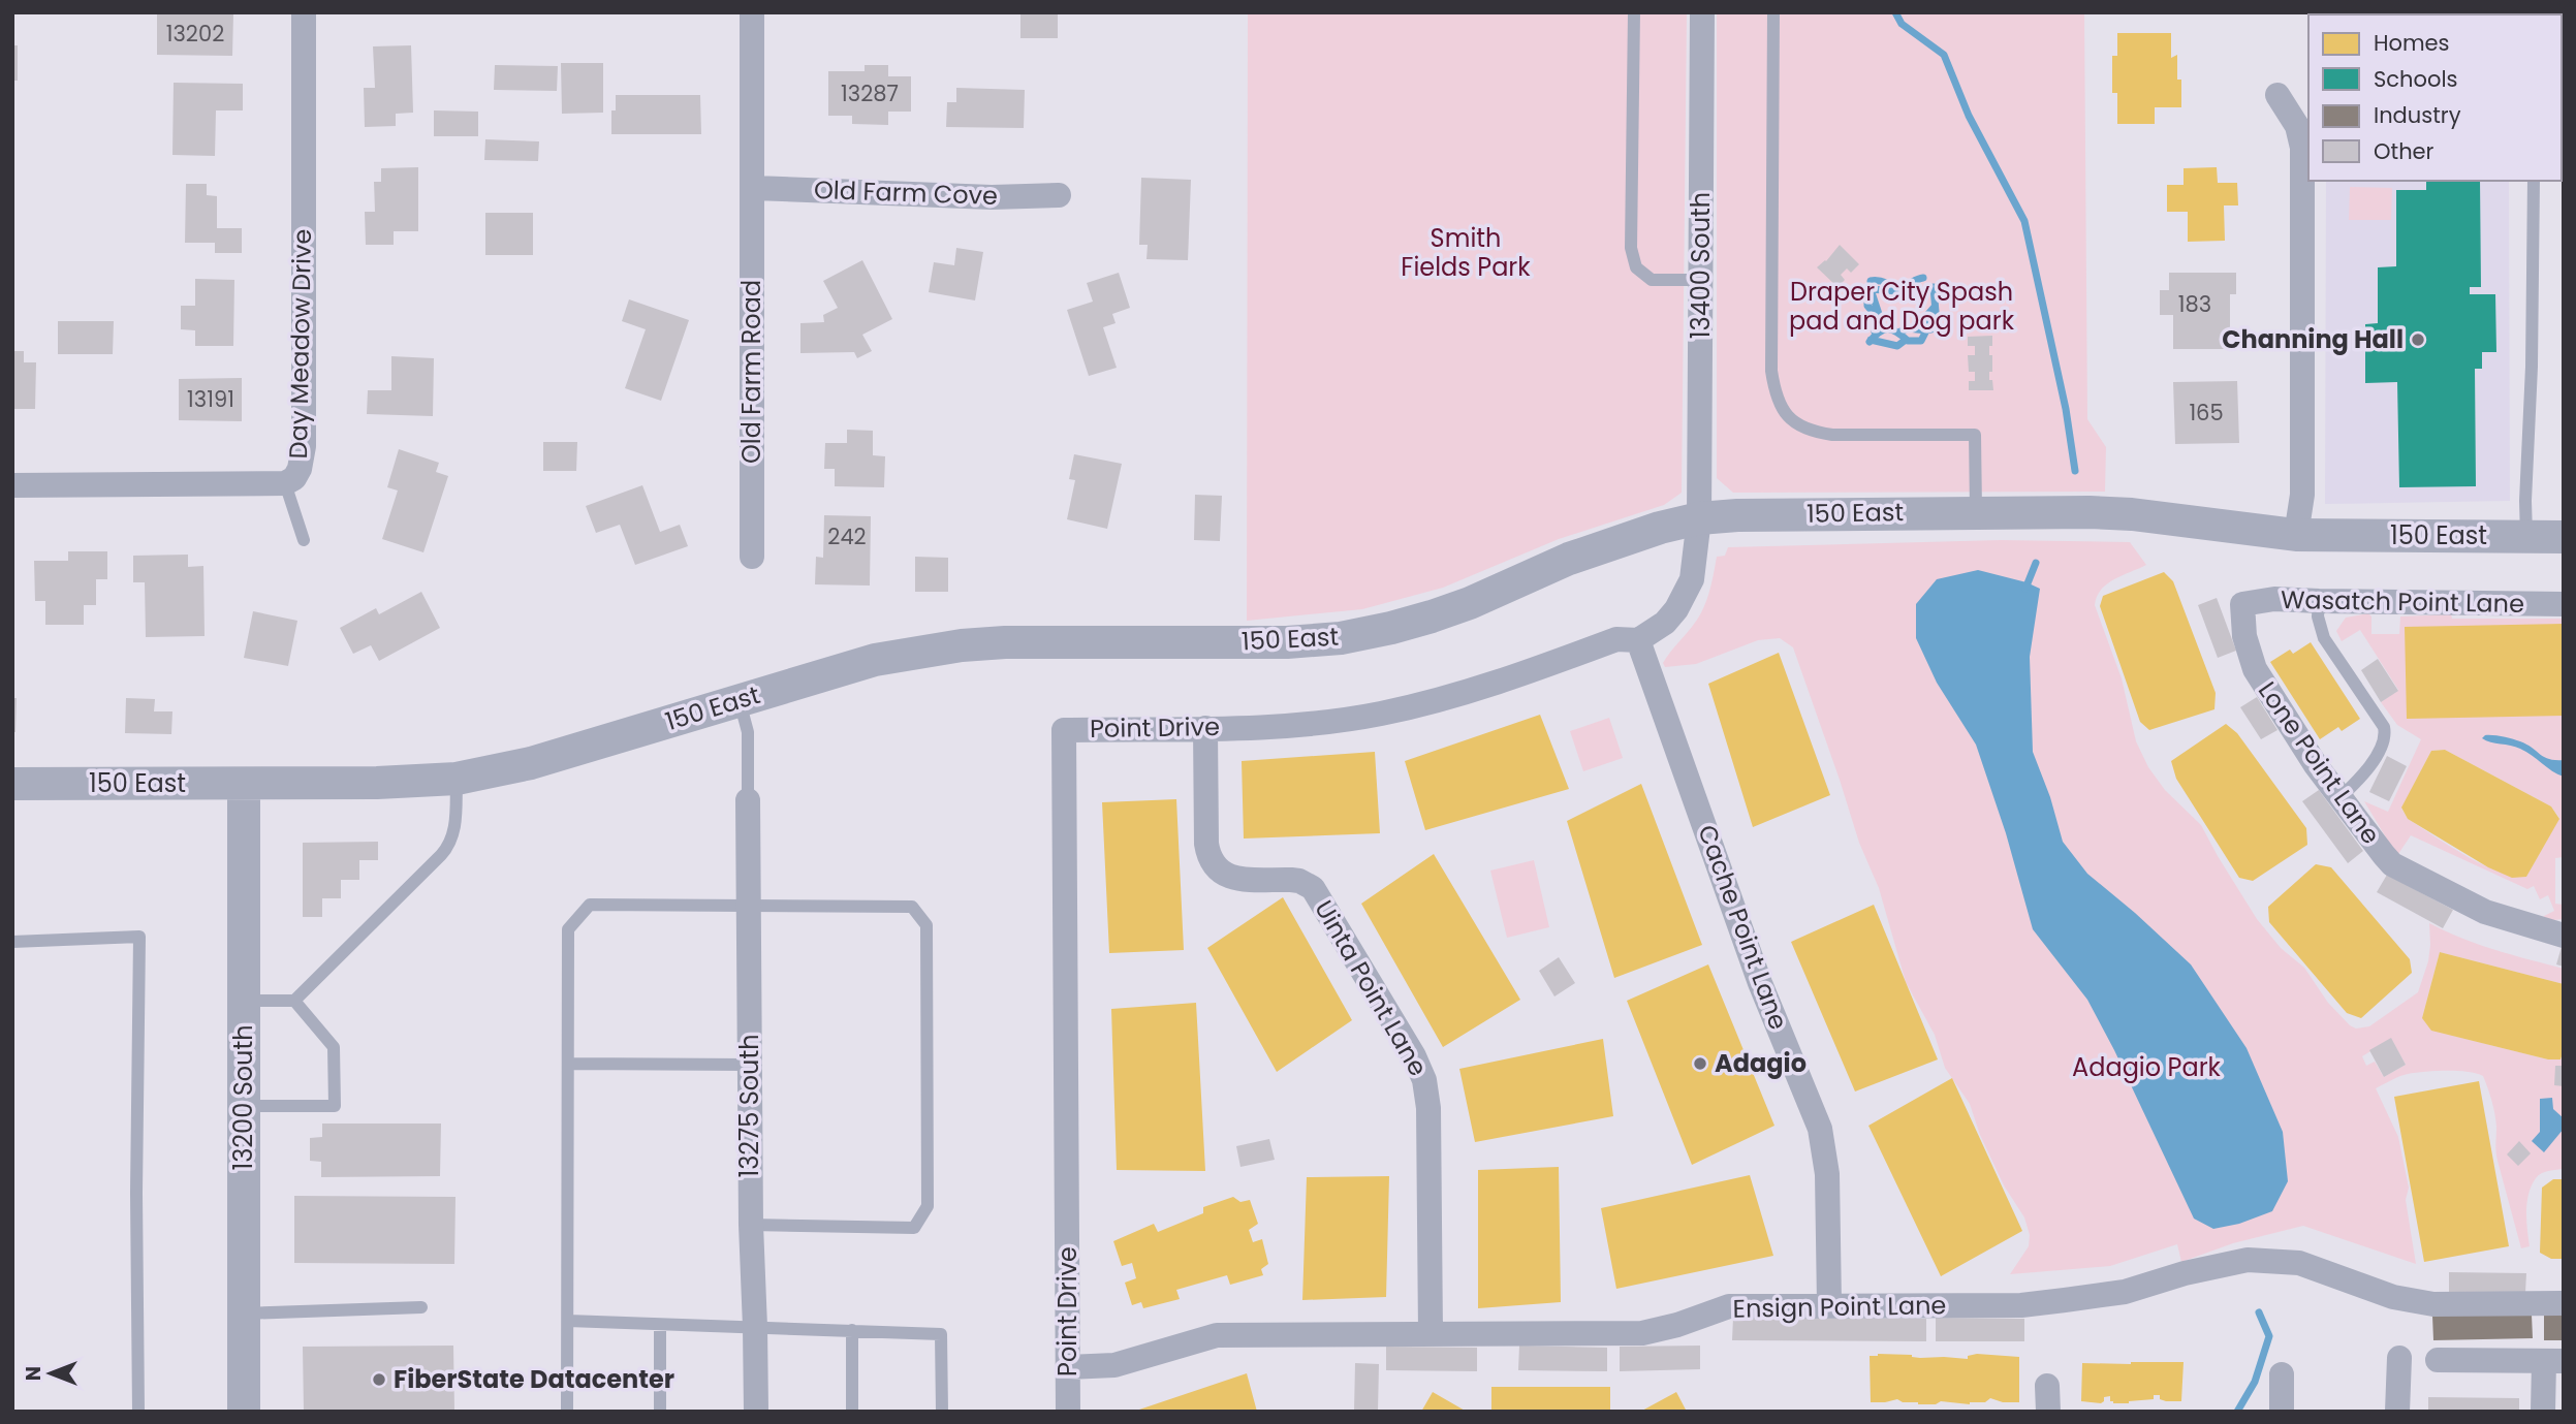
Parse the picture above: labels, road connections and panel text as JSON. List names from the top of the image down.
{
  "streets": {
    "street": [
      "Old Farm Cove",
      "13400 South",
      "Day Meadow Drive",
      "Old Farm Road",
      "150 East",
      "Wasatch Point Lane",
      "Point Drive",
      "Lone Point Lane",
      "Cache Point Lane",
      "Uinta Point Lane",
      "13200 South",
      "13275 South",
      "Ensign Point Lane"
    ]
  },
  "crossings": [
    ["Old Farm Cove", "Old Farm Road"],
    ["13400 South", "150 East"],
    ["13400 South", "Point Drive"],
    ["150 East", "Point Drive"],
    ["150 East", "13200 South"],
    ["Wasatch Point Lane", "Lone Point Lane"],
    ["Point Drive", "Cache Point Lane"],
    ["Point Drive", "Uinta Point Lane"],
    ["Point Drive", "Ensign Point Lane"],
    ["Cache Point Lane", "Ensign Point Lane"],
    ["Uinta Point Lane", "Ensign Point Lane"]
  ],
  "parks": ["Smith Fields Park", "Draper City Spash pad and Dog park", "Adagio Park"],
  "places": ["Channing Hall", "Adagio", "FiberState Datacenter"],
  "house_numbers": [
    "13202",
    "13287",
    "183",
    "13191",
    "165",
    "242"
  ],
  "legend": [
    "Homes",
    "Schools",
    "Industry",
    "Other"
  ],
  "north": "left"
}
